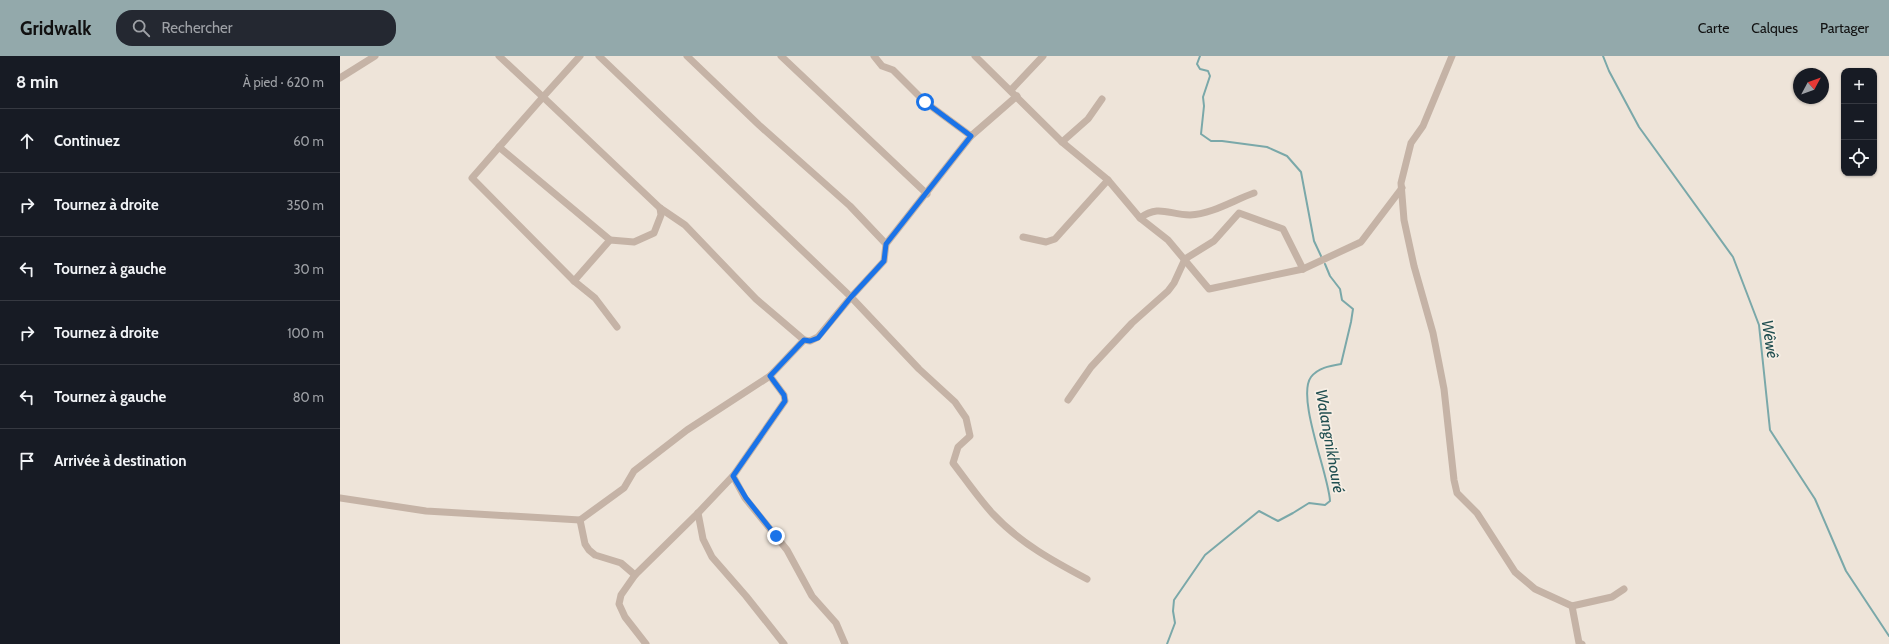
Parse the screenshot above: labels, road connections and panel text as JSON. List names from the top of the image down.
{
  "water": ["Wêwê", "Walangnikhouré"],
  "north": "top right",
  "page": {
    "header": "Gridwalk",
    "search": "Rechercher",
    "nav": ["Carte", "Calques", "Partager"],
    "heading": ["8 min", "À pied · 620 m"],
    "map_buttons": ["+", "−"],
    "list": [
      ["Continuez", "60 m"],
      ["Tournez à droite", "350 m"],
      ["Tournez à gauche", "30 m"],
      ["Tournez à droite", "100 m"],
      ["Tournez à gauche", "80 m"],
      "Arrivée à destination"
    ]
  }
}
